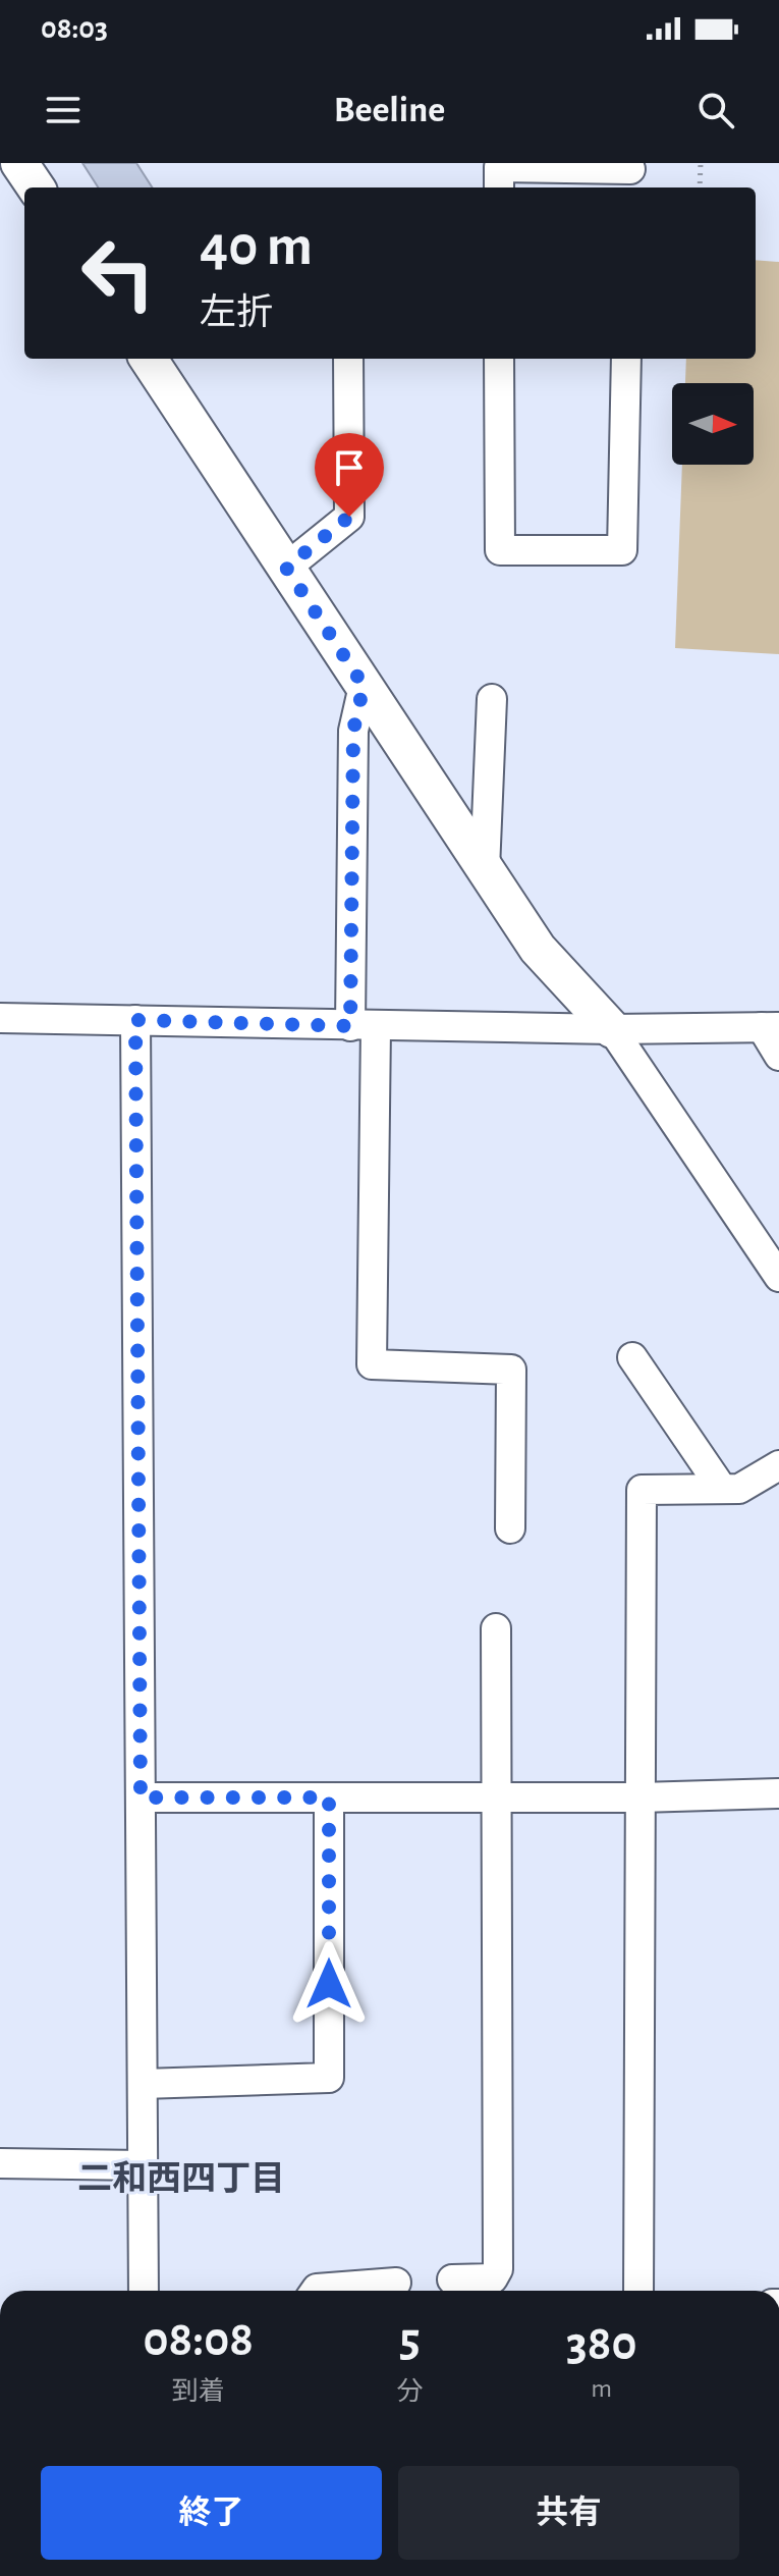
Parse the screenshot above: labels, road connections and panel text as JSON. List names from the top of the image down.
{
  "districts": ["二和西四丁目"],
  "north": "right",
  "page": {
    "status": "08:03",
    "header": "Beeline",
    "turn": ["40 m", "左折"],
    "eta": [
      "08:08",
      "到着",
      "5",
      "分",
      "380",
      "m"
    ],
    "buttons": ["終了", "共有"]
  }
}
